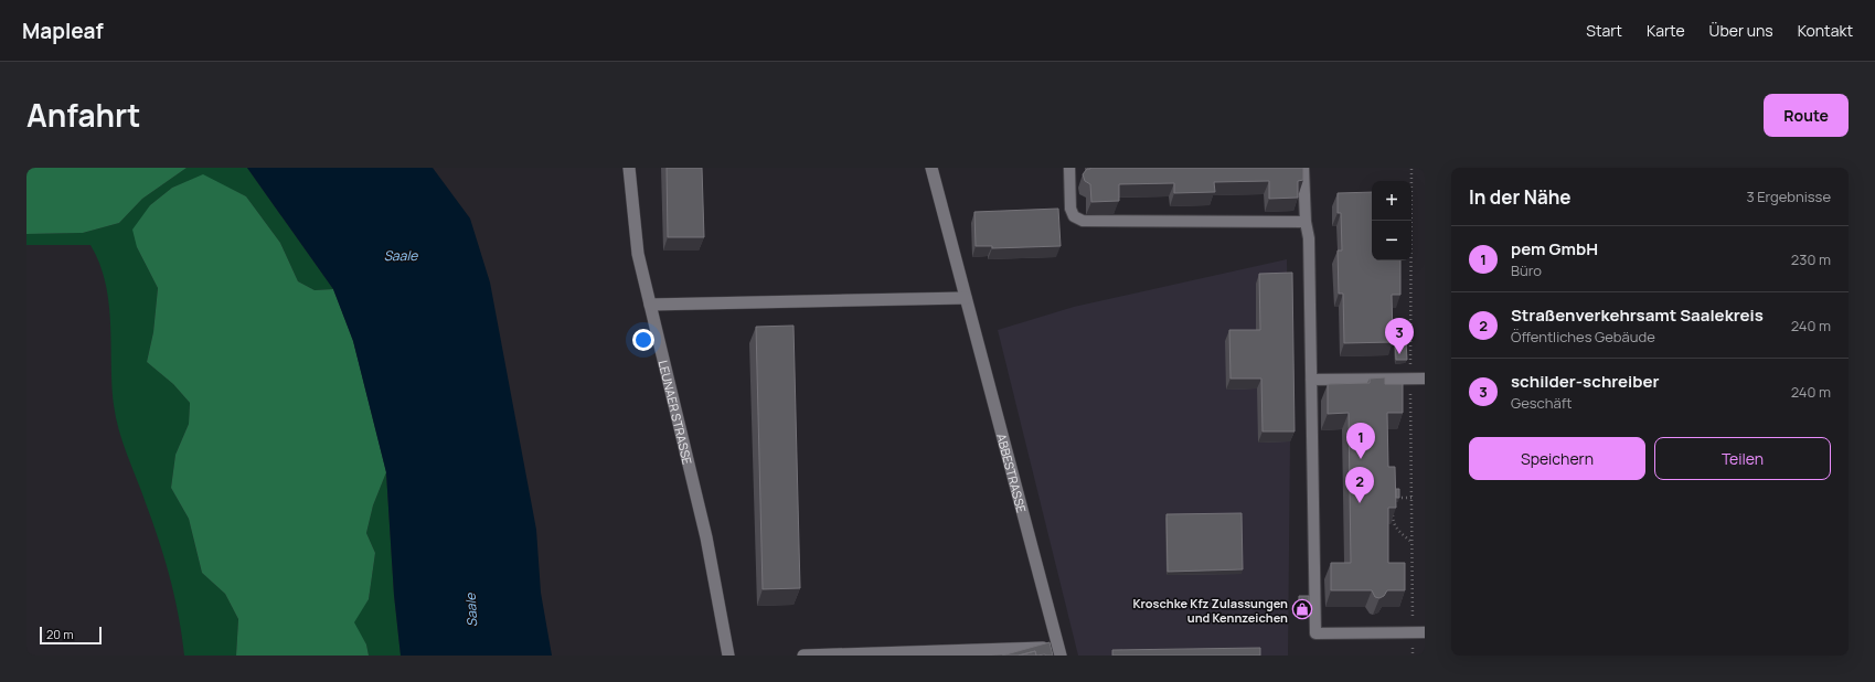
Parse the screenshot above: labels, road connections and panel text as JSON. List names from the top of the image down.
{
  "streets": {
    "street": ["LEUNAER STRASSE", "ABBESTRASSE"]
  },
  "water": ["Saale"],
  "places": {
    "shop": ["Kroschke Kfz Zulassungen und Kennzeichen"]
  },
  "scale_bar": "20 m",
  "page": {
    "header": "Mapleaf",
    "nav": [
      "Start",
      "Karte",
      "Über uns",
      "Kontakt"
    ],
    "title": "Anfahrt",
    "buttons": [
      "Route",
      ["Speichern", "Teilen"]
    ],
    "heading": ["In der Nähe", "3 Ergebnisse"],
    "map_buttons": ["+", "−"],
    "list": [
      {
        "mark": "1",
        "name": "pem GmbH",
        "note": "Büro",
        "value": "230 m"
      },
      {
        "mark": "2",
        "name": "Straßenverkehrsamt Saalekreis",
        "note": "Öffentliches Gebäude",
        "value": "240 m"
      },
      {
        "mark": "3",
        "name": "schilder-schreiber",
        "note": "Geschäft",
        "value": "240 m"
      }
    ],
    "pins": ["3", "1", "2"],
    "scale": "20 m"
  }
}
